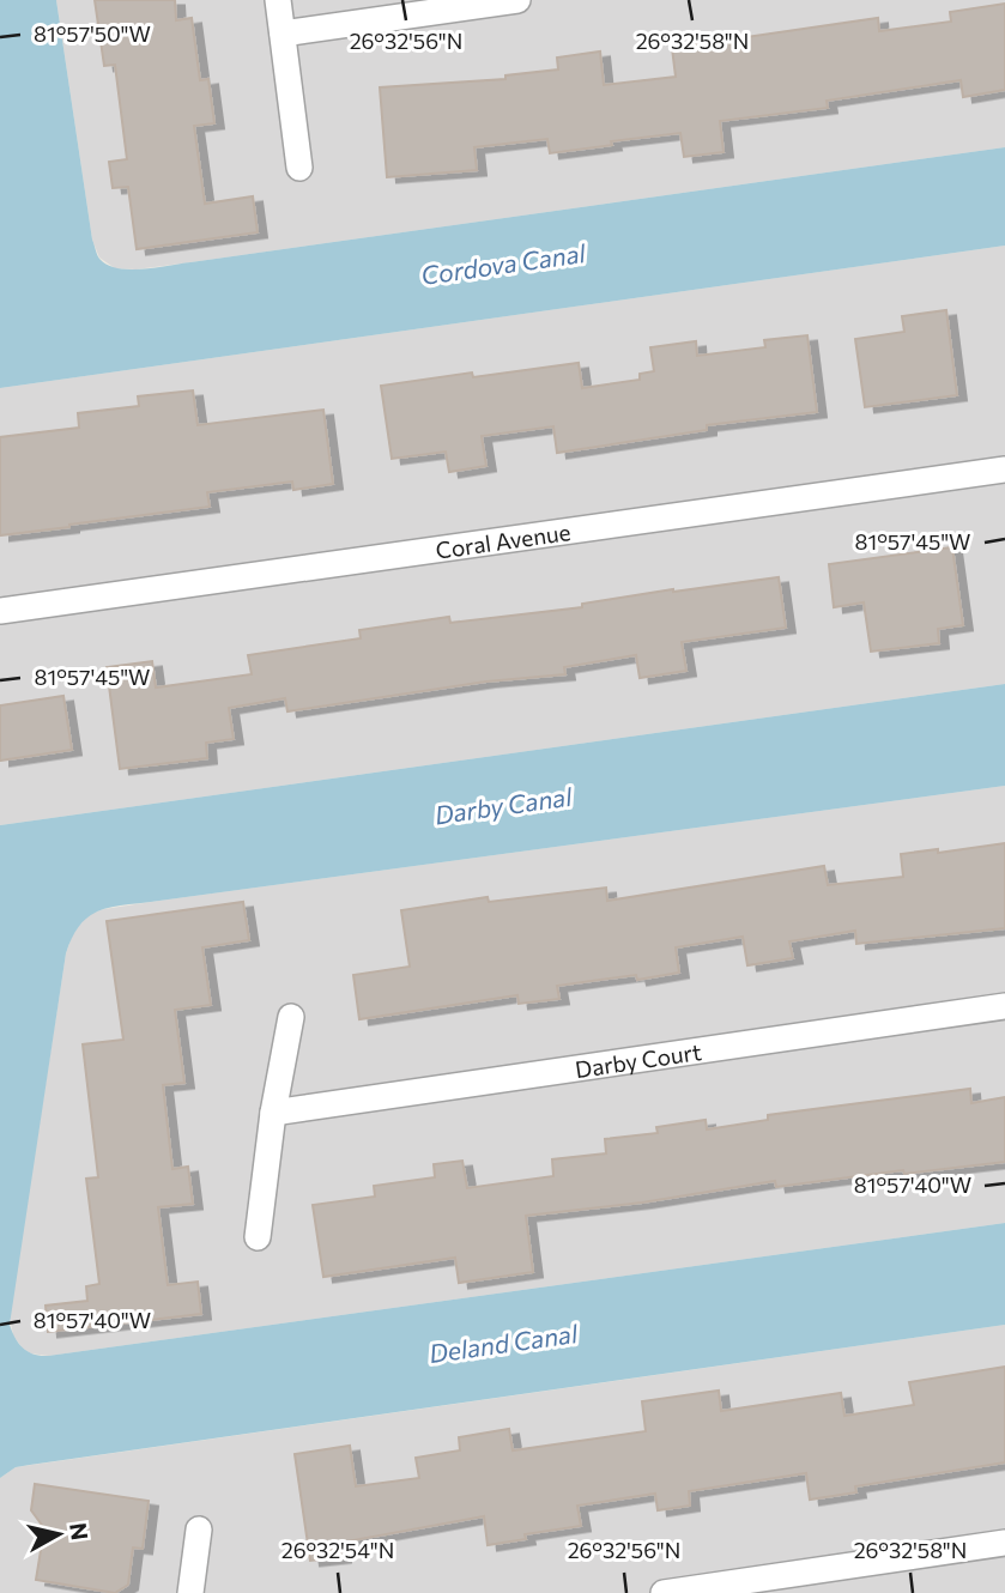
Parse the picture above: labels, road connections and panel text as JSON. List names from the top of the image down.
{
  "streets": {
    "street": ["Coral Avenue", "Darby Court"]
  },
  "water": ["Cordova Canal", "Darby Canal", "Deland Canal"],
  "north": "right",
  "coordinates": [
    "81°57'50\"W",
    "26°32'56\"N",
    "26°32'58\"N",
    "81°57'45\"W",
    "81°57'40\"W",
    "26°32'54\"N"
  ]
}
